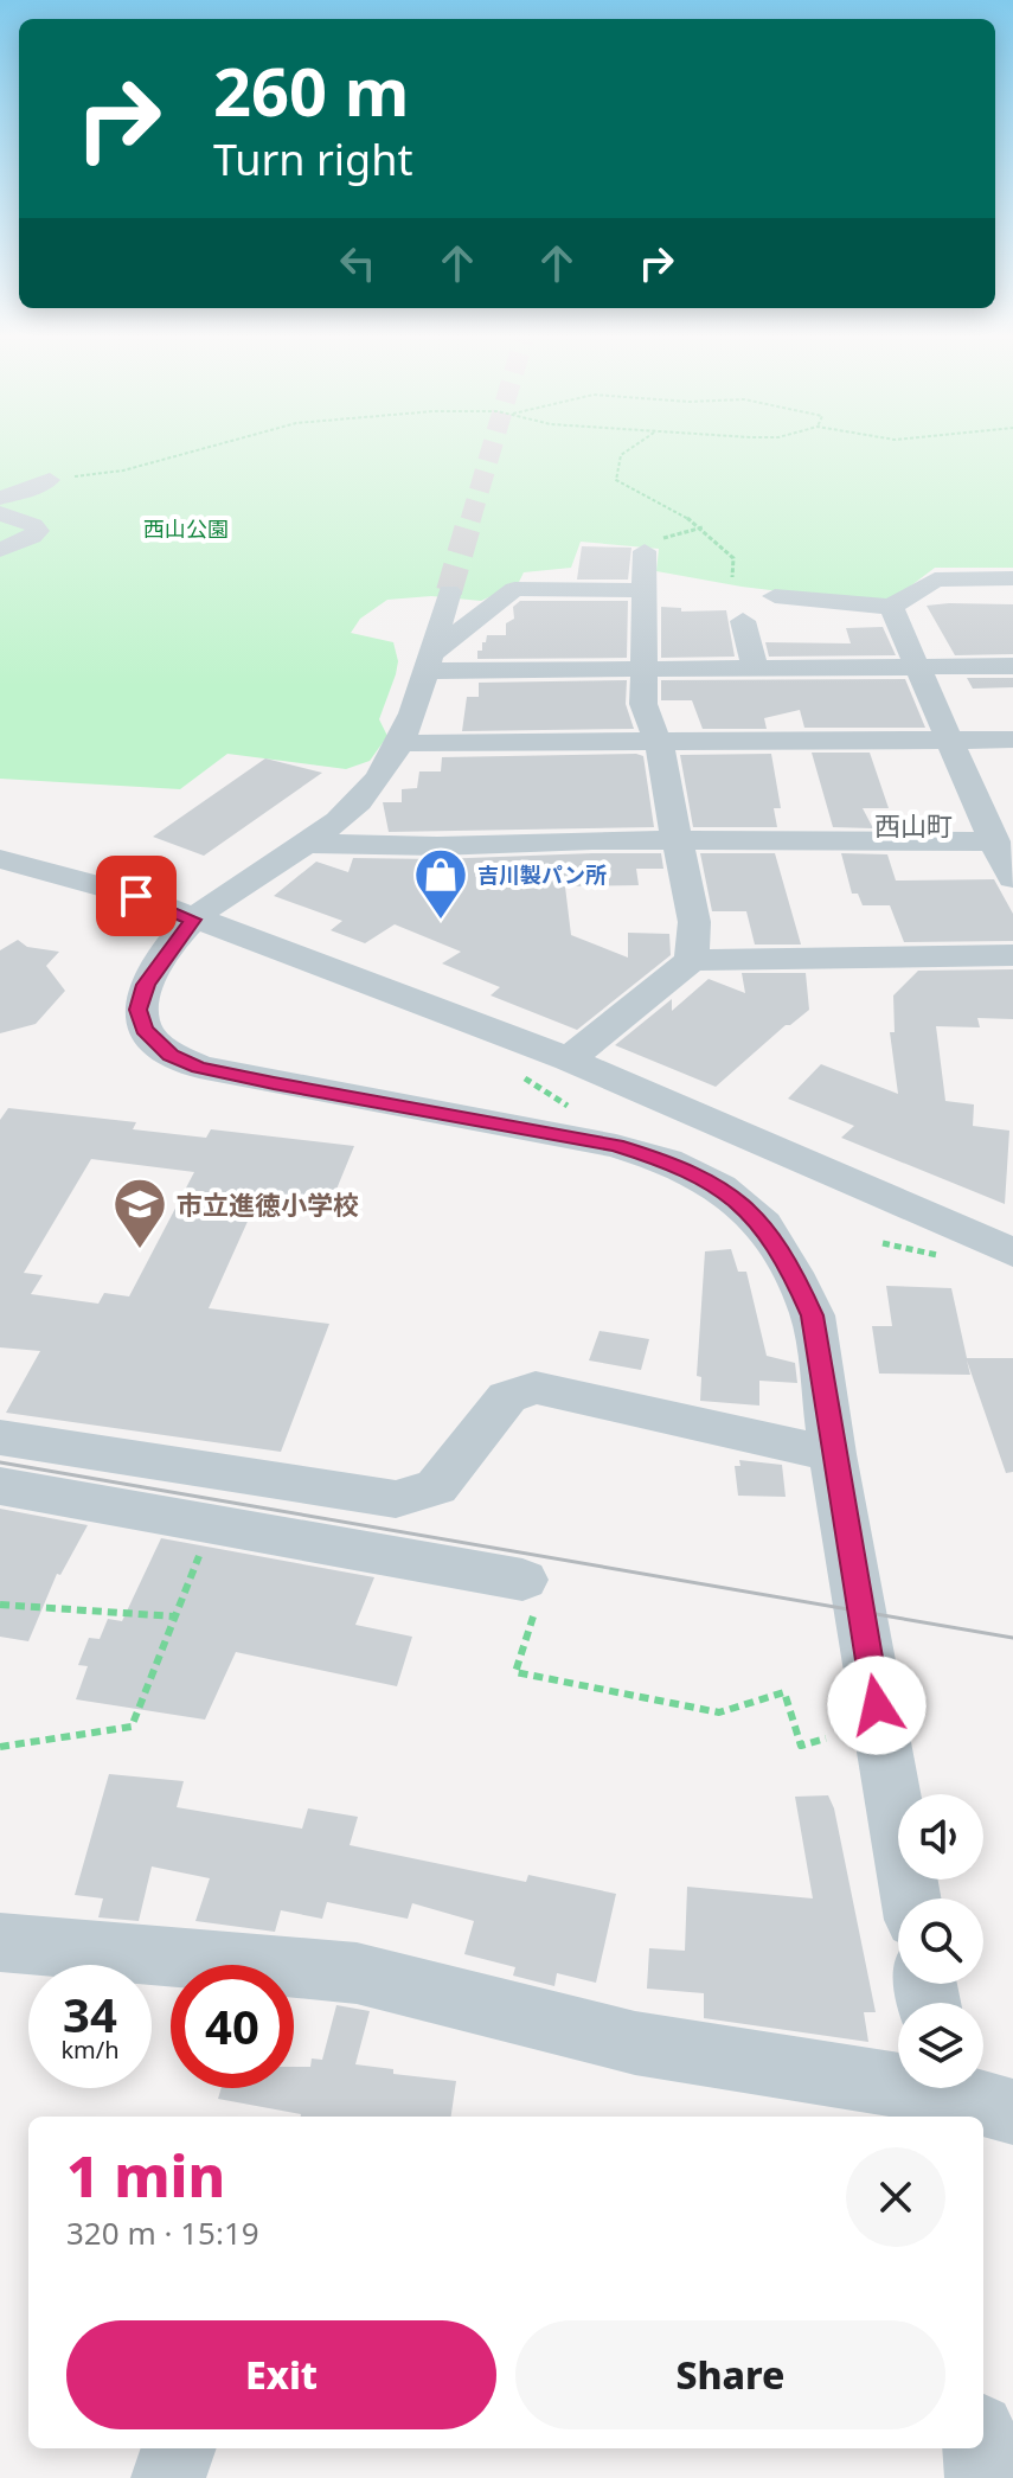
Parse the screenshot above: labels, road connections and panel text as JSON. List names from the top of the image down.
{
  "districts": ["西山町"],
  "parks": ["西山公園"],
  "places": {
    "shop": ["吉川製パン所"],
    "school or university": ["市立進徳小学校"]
  },
  "page": {
    "turn": ["260 m", "Turn right"],
    "speed": "34 km/h",
    "limit": "40",
    "heading": ["1 min", "320 m · 15:19"],
    "buttons": ["Exit", "Share"]
  }
}
